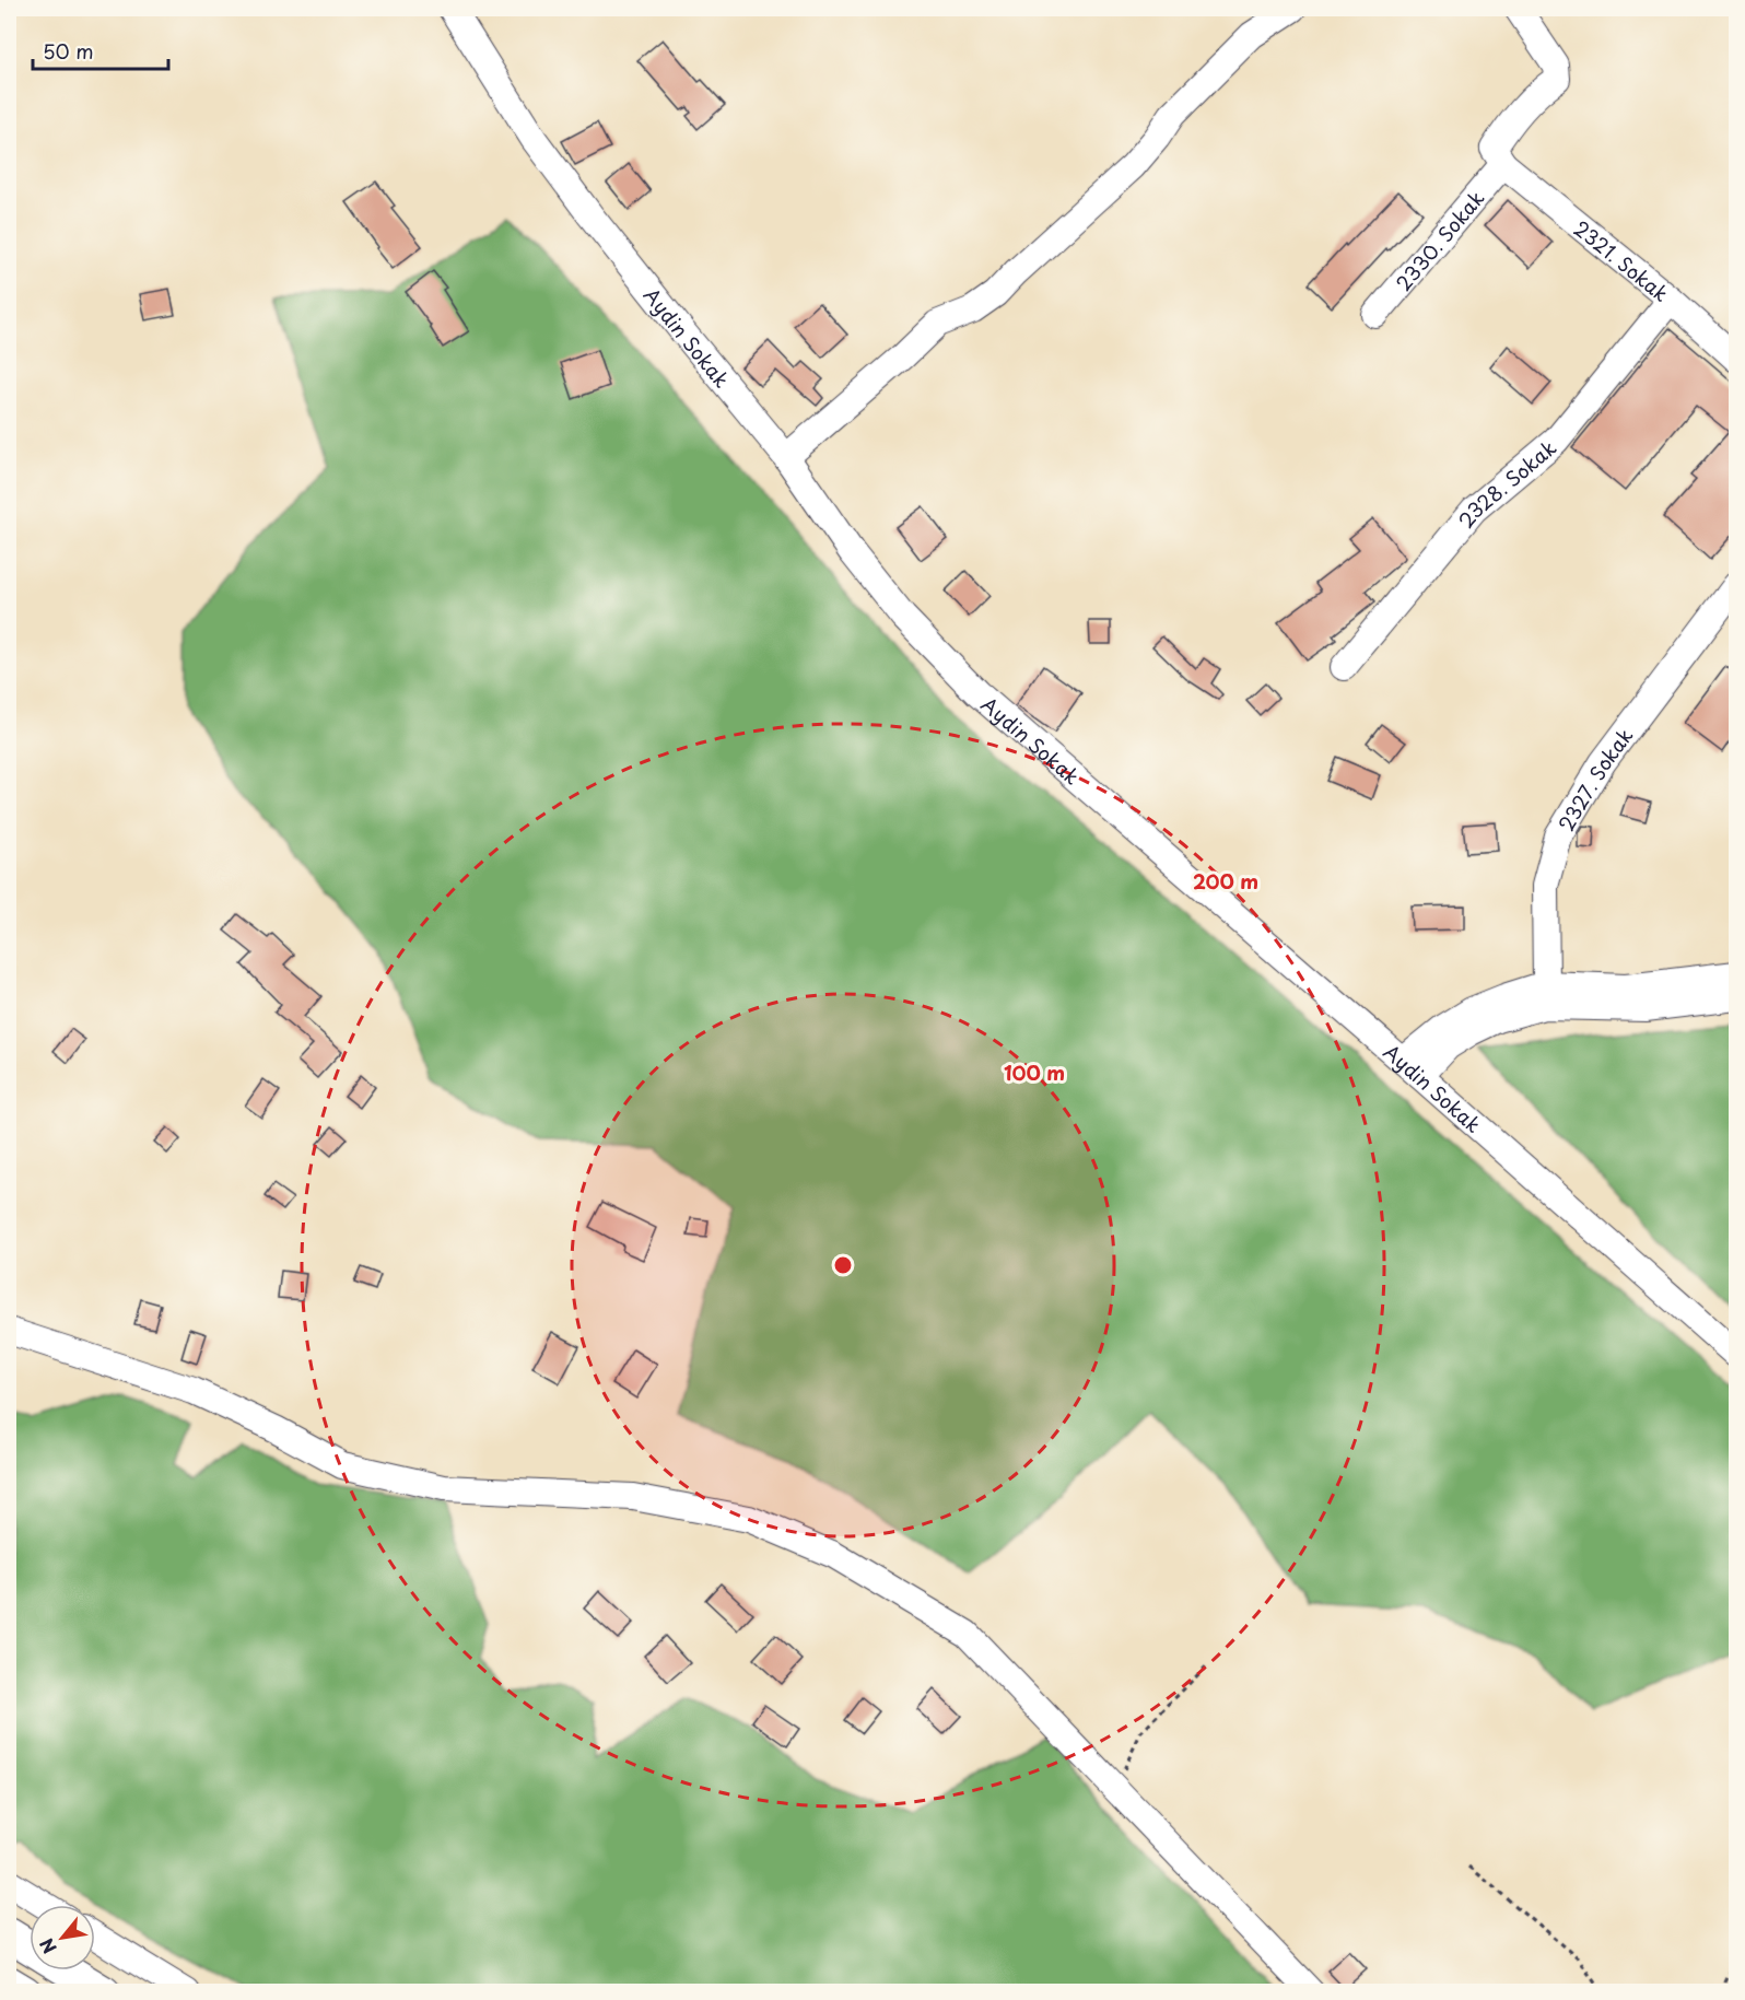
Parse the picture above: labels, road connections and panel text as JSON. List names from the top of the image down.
{
  "streets": {
    "street": [
      "2330. Sokak",
      "2321. Sokak",
      "Aydin Sokak",
      "2328. Sokak",
      "2327. Sokak"
    ]
  },
  "crossings": [
    ["2330. Sokak", "2321. Sokak"],
    ["2321. Sokak", "2328. Sokak"]
  ],
  "scale_bar": "50 m",
  "north": "bottom left",
  "rings": ["200 m", "100 m"]
}
